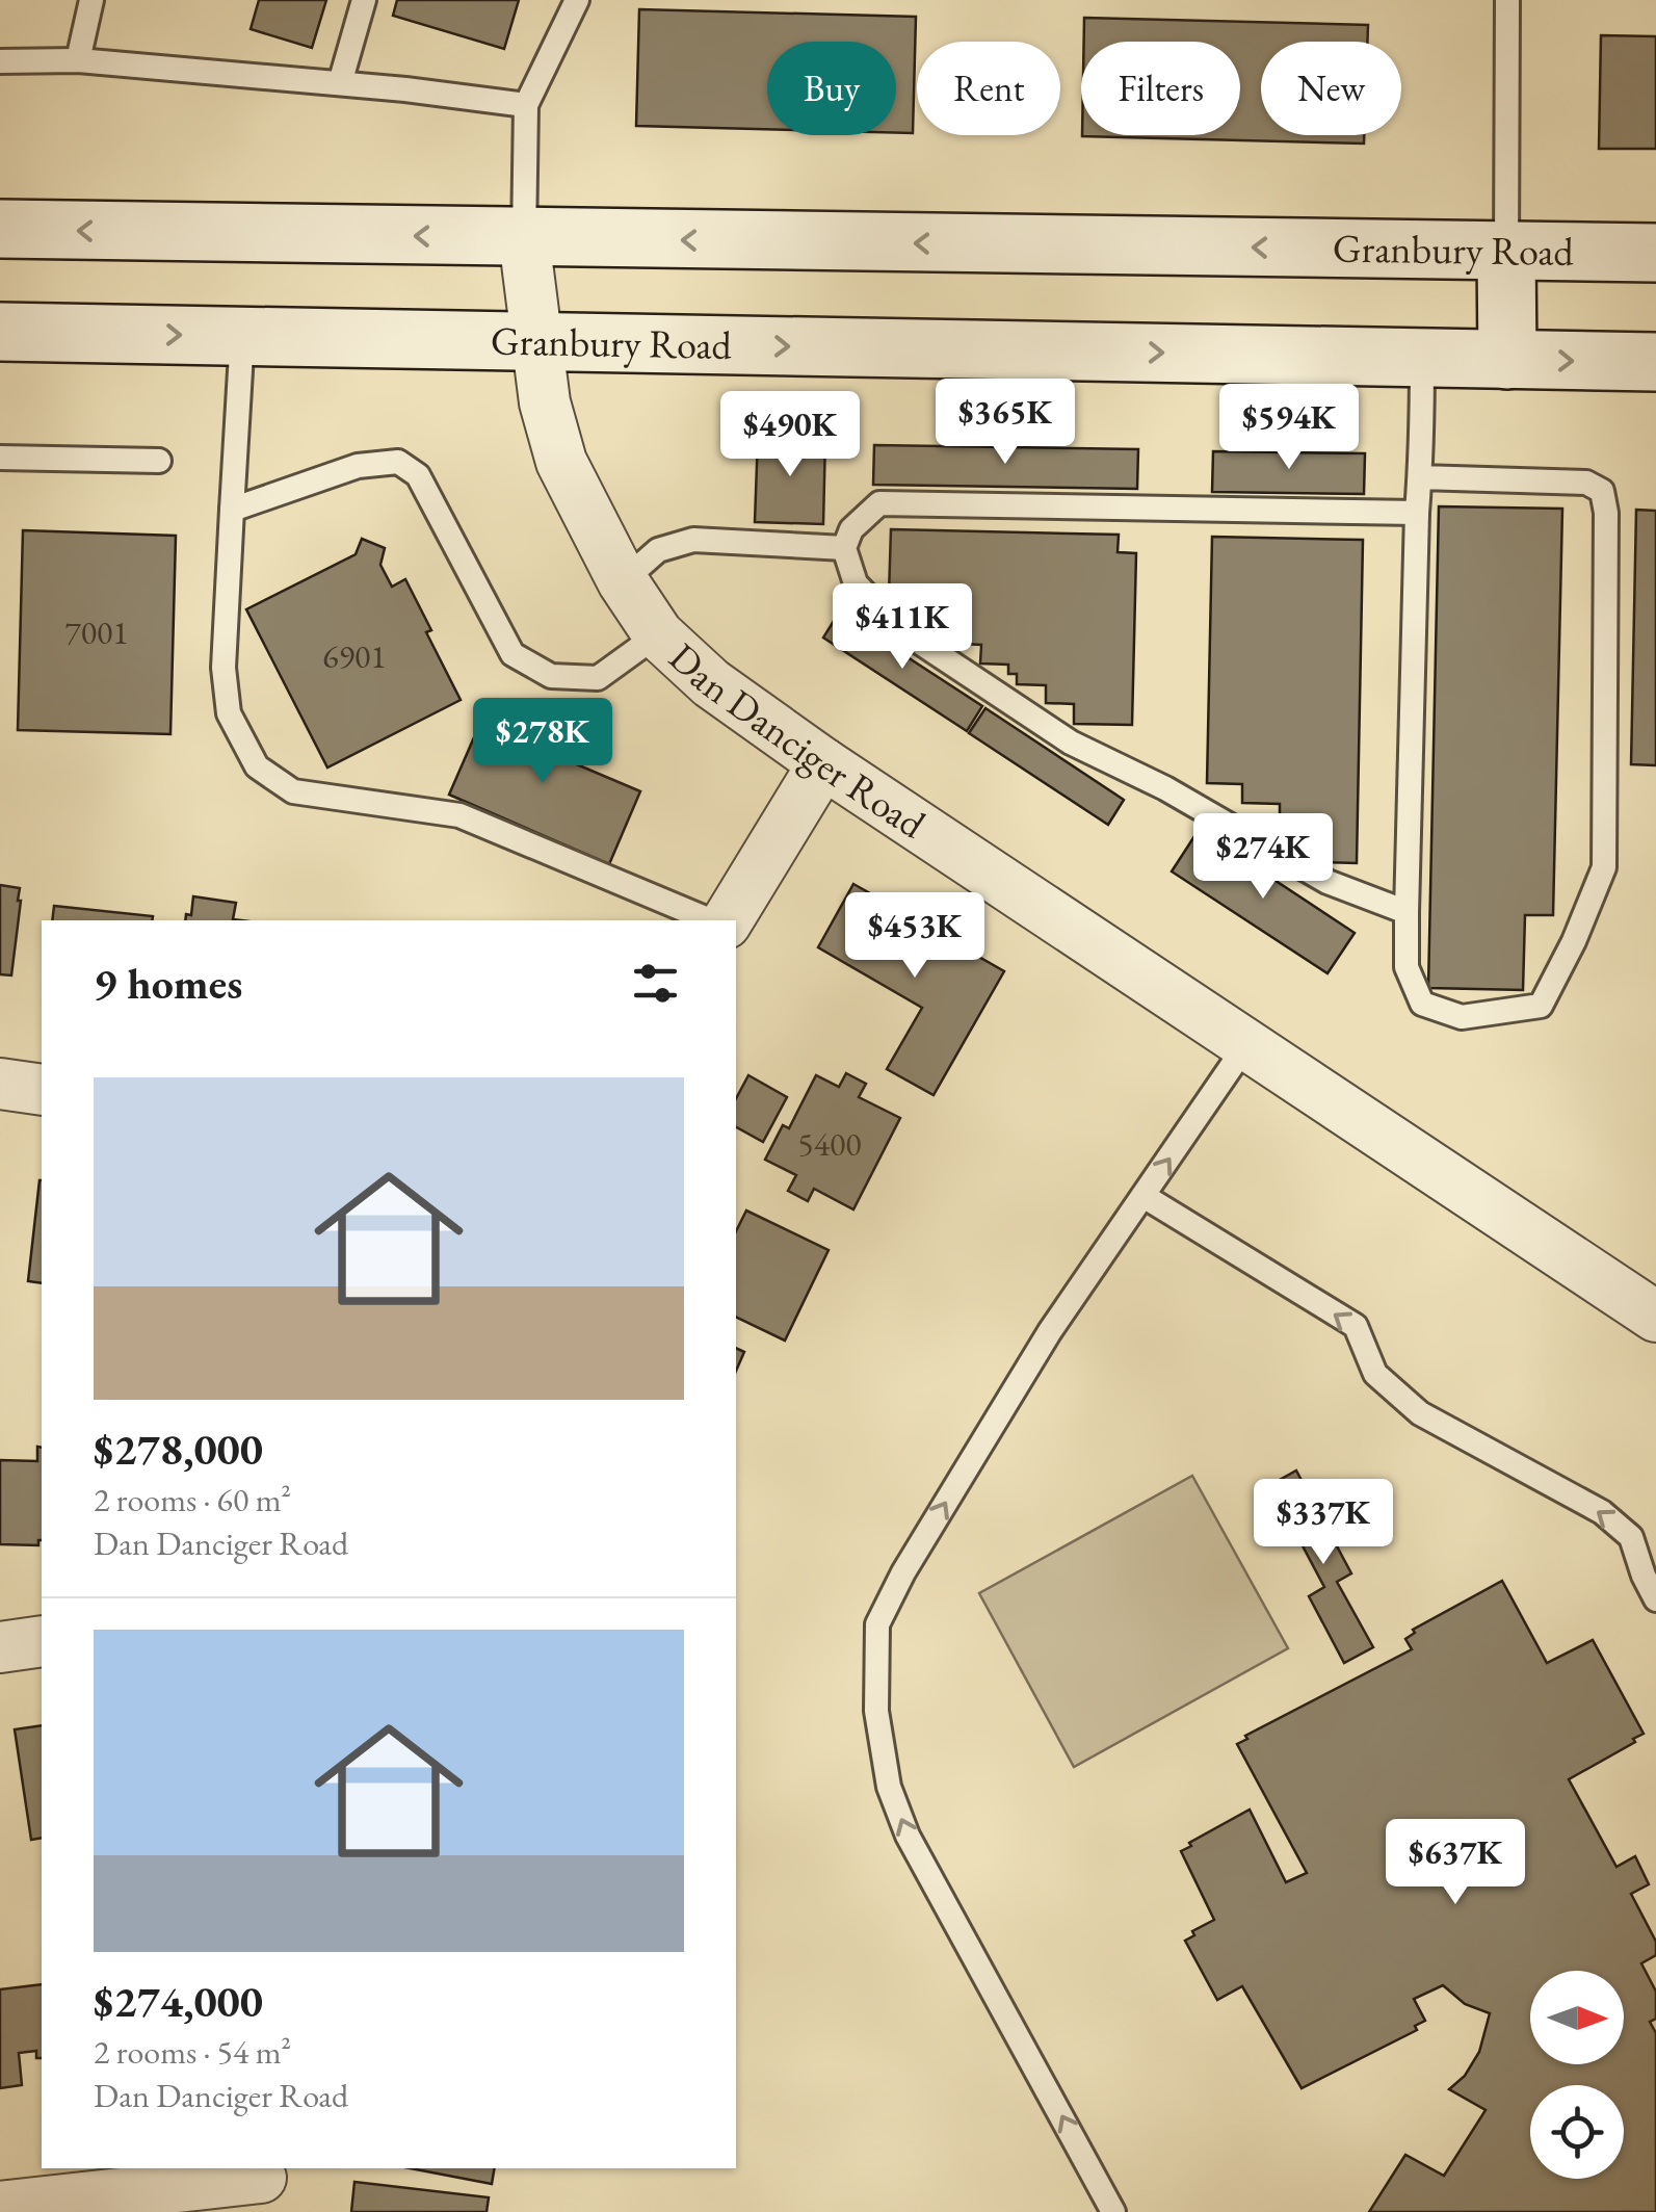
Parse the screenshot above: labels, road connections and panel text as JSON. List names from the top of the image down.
{
  "streets": {
    "main road": ["Granbury Road"],
    "street": ["Dan Danciger Road"]
  },
  "crossings": [
    ["Granbury Road", "Dan Danciger Road"]
  ],
  "house_numbers": ["7001", "6901", "5400"],
  "north": "right",
  "page": {
    "chip": [
      "Buy",
      "Rent",
      "Filters",
      "New"
    ],
    "price": [
      "$365K",
      "$594K",
      "$490K",
      "$411K",
      "$278K",
      "$274K",
      "$453K",
      "$337K",
      "$637K"
    ],
    "heading": "9 homes",
    "list": [
      {
        "name": "$278,000",
        "note": "2 rooms · 60 m² · Dan Danciger Road"
      },
      {
        "name": "$274,000",
        "note": "2 rooms · 54 m² · Dan Danciger Road"
      }
    ]
  }
}
